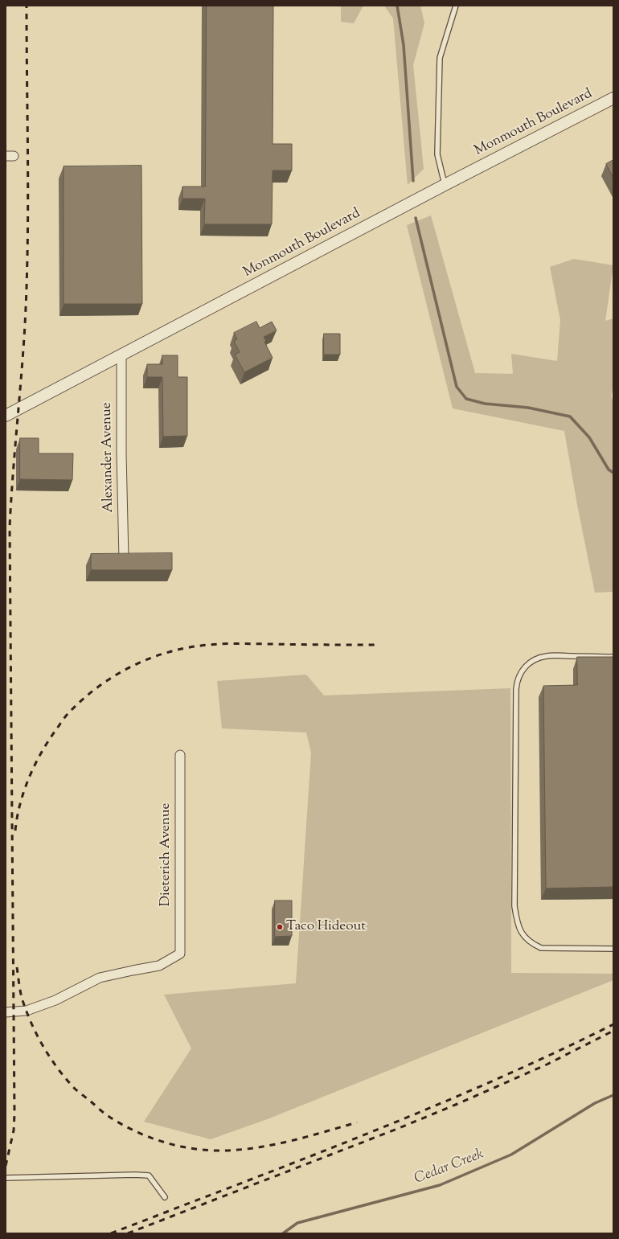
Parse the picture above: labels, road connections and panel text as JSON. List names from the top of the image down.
{
  "streets": {
    "street": ["Monmouth Boulevard", "Alexander Avenue", "Dieterich Avenue"]
  },
  "crossings": [
    ["Monmouth Boulevard", "Alexander Avenue"]
  ],
  "water": ["Cedar Creek"],
  "places": ["Taco Hideout"]
}
